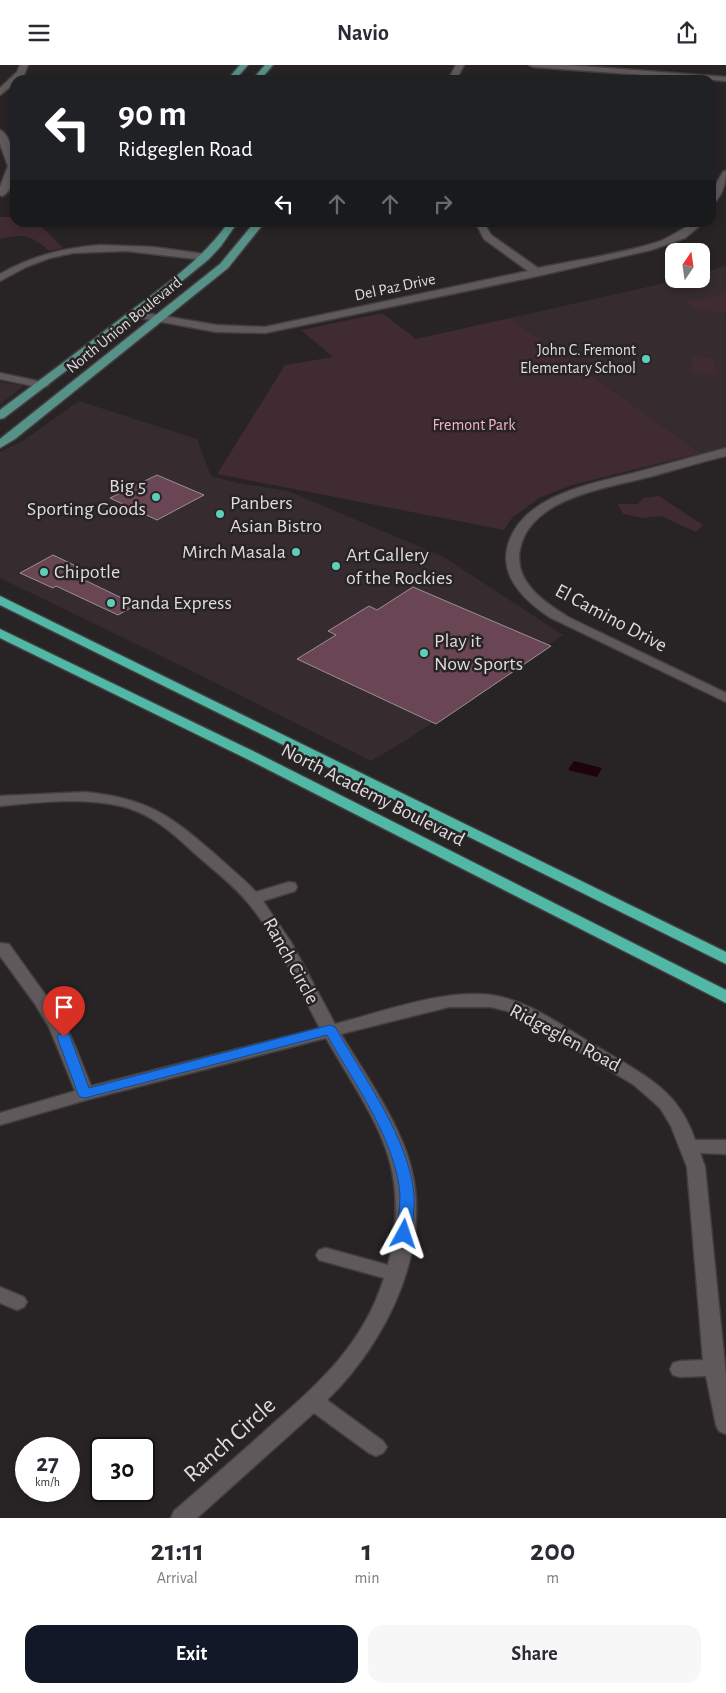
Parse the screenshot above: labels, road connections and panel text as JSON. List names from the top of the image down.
{
  "streets": {
    "highway": ["North Academy Boulevard"],
    "main road": ["North Union Boulevard"],
    "street": [
      "Del Paz Drive",
      "El Camino Drive",
      "Ranch Circle",
      "Ridgeglen Road"
    ]
  },
  "crossings": [
    ["Del Paz Drive", "North Union Boulevard"],
    ["Ranch Circle", "Ridgeglen Road"]
  ],
  "parks": ["Fremont Park"],
  "places": [
    "John C. Fremont Elementary School",
    "Big 5 Sporting Goods",
    "Panbers Asian Bistro",
    "Mirch Masala",
    "Art Gallery of the Rockies",
    "Chipotle",
    "Panda Express",
    "Play it Now Sports"
  ],
  "north": "top",
  "page": {
    "header": "Navio",
    "turn": ["90 m", "Ridgeglen Road"],
    "speed": "27 km/h",
    "limit": "30",
    "eta": [
      "21:11",
      "Arrival",
      "1",
      "min",
      "200",
      "m"
    ],
    "buttons": ["Exit", "Share"]
  }
}
